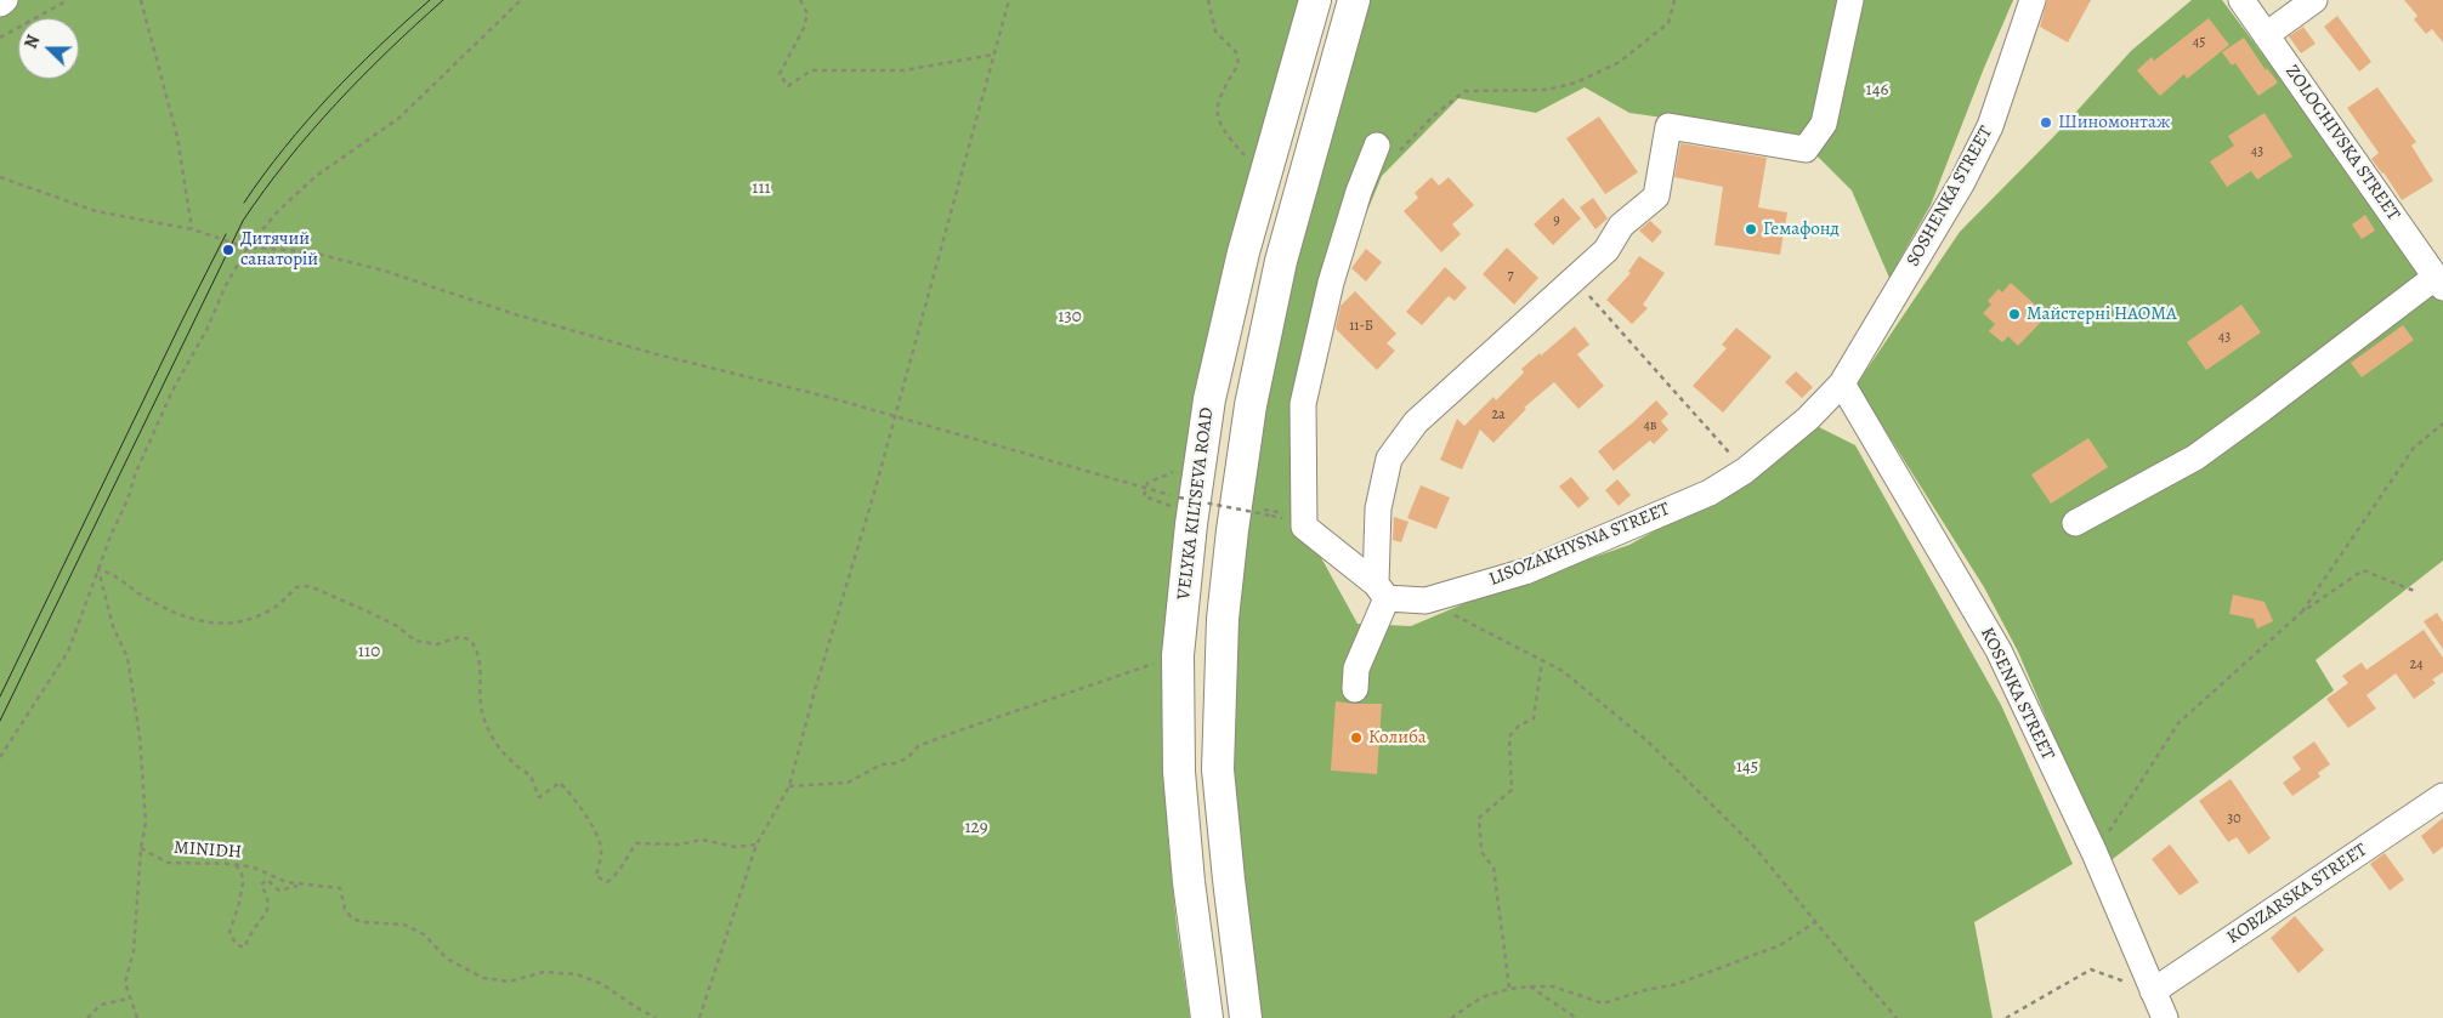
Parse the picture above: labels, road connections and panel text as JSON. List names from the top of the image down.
{
  "streets": {
    "main road": ["VELYKA KILTSEVA ROAD"],
    "street": [
      "ZOLOCHIVSKA STREET",
      "SOSHENKA STREET",
      "LISOZAKHYSNA STREET",
      "KOSENKA STREET",
      "KOBZARSKA STREET"
    ],
    "path": ["MINIDH"]
  },
  "crossings": [
    ["SOSHENKA STREET", "LISOZAKHYSNA STREET"],
    ["SOSHENKA STREET", "KOSENKA STREET"],
    ["LISOZAKHYSNA STREET", "KOSENKA STREET"],
    ["KOSENKA STREET", "KOBZARSKA STREET"]
  ],
  "parks": [
    "146",
    "111",
    "130",
    "110",
    "145",
    "129"
  ],
  "places": [
    "Шиномонтаж",
    "Гемафонд",
    "Дитячий санаторій",
    "Майстерні НАОМА",
    "Колиба"
  ],
  "house_numbers": [
    "45",
    "43",
    "9",
    "7",
    "11-Б",
    "43",
    "2а",
    "4в",
    "24",
    "30"
  ],
  "north": "left"
}
